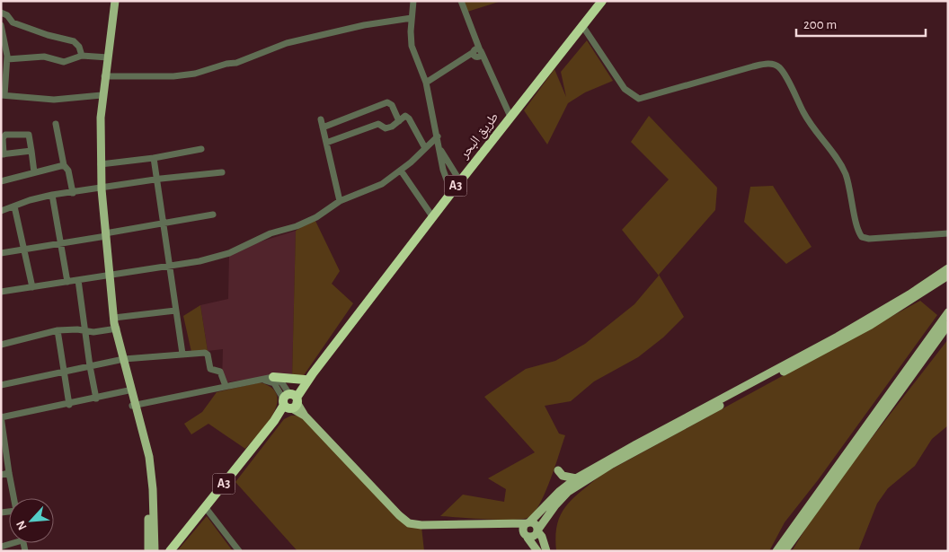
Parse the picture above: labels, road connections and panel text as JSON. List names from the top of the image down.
{
  "streets": {
    "highway": ["طريق البحر", "A3"]
  },
  "scale_bar": "200 m",
  "north": "bottom left"
}
